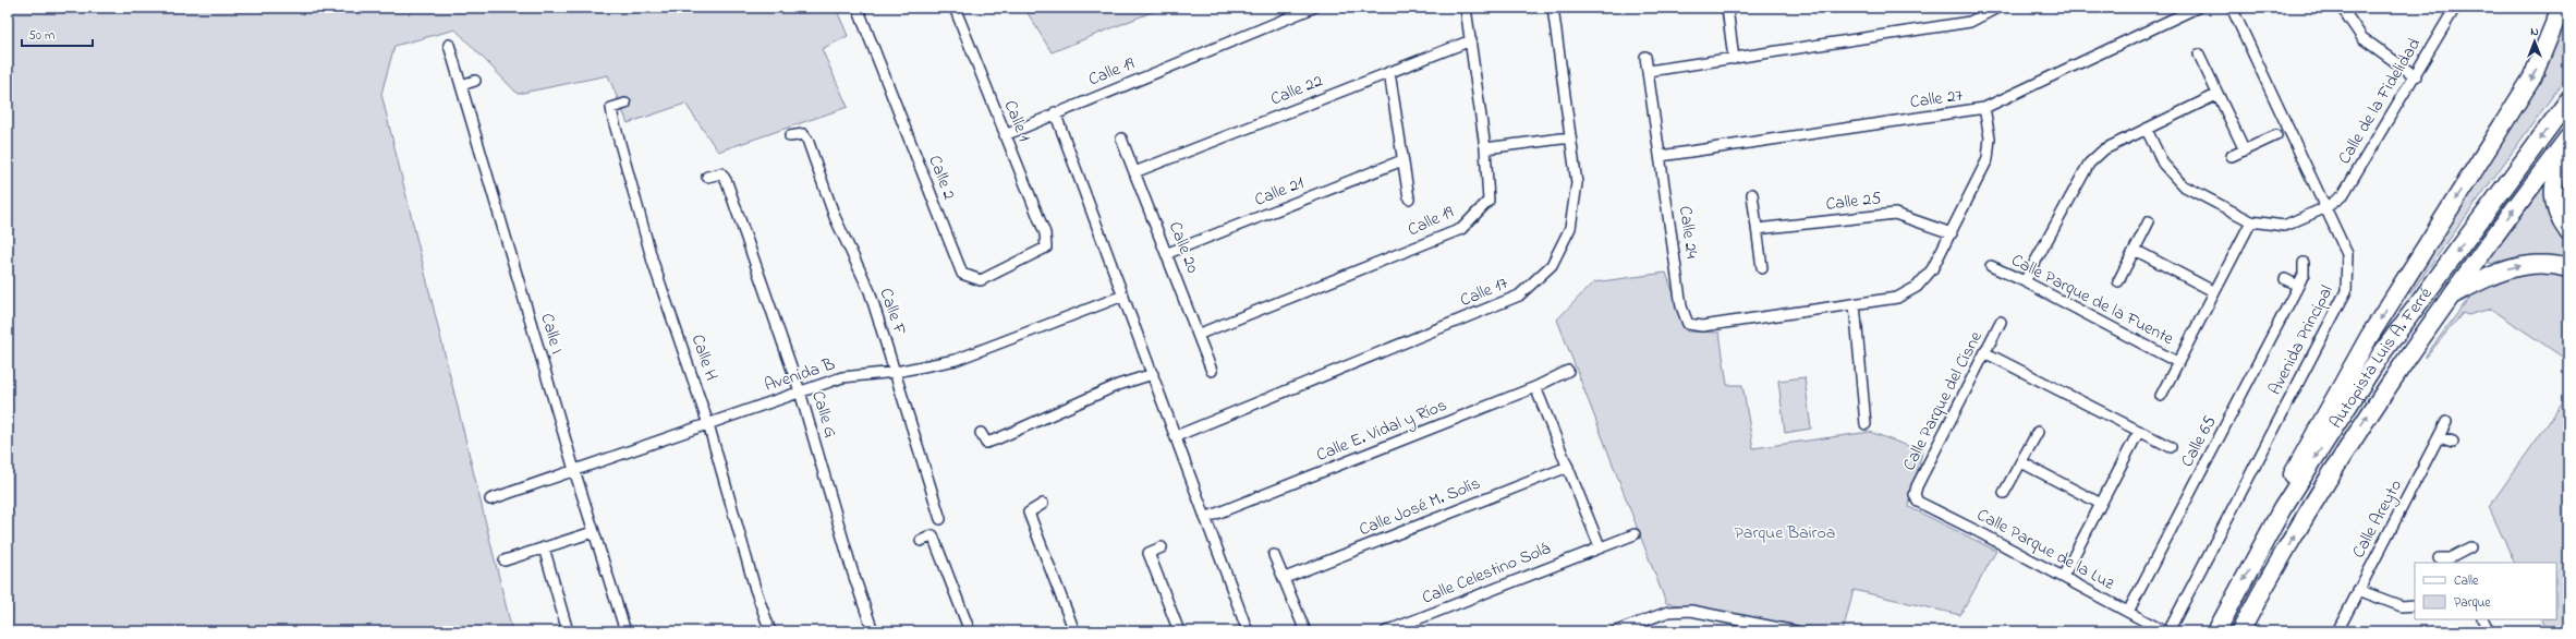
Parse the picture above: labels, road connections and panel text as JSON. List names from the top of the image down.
{
  "streets": {
    "highway": ["Autopista Luis A. Ferré"],
    "street": [
      "Calle 19",
      "Calle 22",
      "Calle 27",
      "Calle de la Fidelidad",
      "Calle 1",
      "Calle 2",
      "Calle 21",
      "Calle 25",
      "Calle 24",
      "Calle 20",
      "Calle 17",
      "Calle Parque de la Fuente",
      "Calle F",
      "Calle I",
      "Avenida Principal",
      "Calle H",
      "Avenida B",
      "Calle Parque del Cisne",
      "Calle G",
      "Calle E. Vidal y Ríos",
      "Calle 65",
      "Calle José M. Solís",
      "Calle Areyto",
      "Calle Parque de la Luz",
      "Calle Celestino Solá"
    ]
  },
  "crossings": [
    ["Calle 19", "Calle 22"],
    ["Calle 19", "Calle 1"],
    ["Calle 19", "Calle 20"],
    ["Calle 22", "Calle 20"],
    ["Calle 27", "Calle 24"],
    ["Calle de la Fidelidad", "Avenida Principal"],
    ["Calle 1", "Calle 2"],
    ["Calle 21", "Calle 20"],
    ["Calle 25", "Calle 24"],
    ["Calle F", "Avenida B"],
    ["Calle I", "Avenida B"],
    ["Calle H", "Avenida B"],
    ["Avenida B", "Calle G"],
    ["Calle Parque del Cisne", "Calle Parque de la Luz"],
    ["Calle 65", "Calle Parque de la Luz"]
  ],
  "parks": ["Parque Bairoa"],
  "legend": ["Calle", "Parque"],
  "scale_bar": "50 m",
  "north": "top"
}
